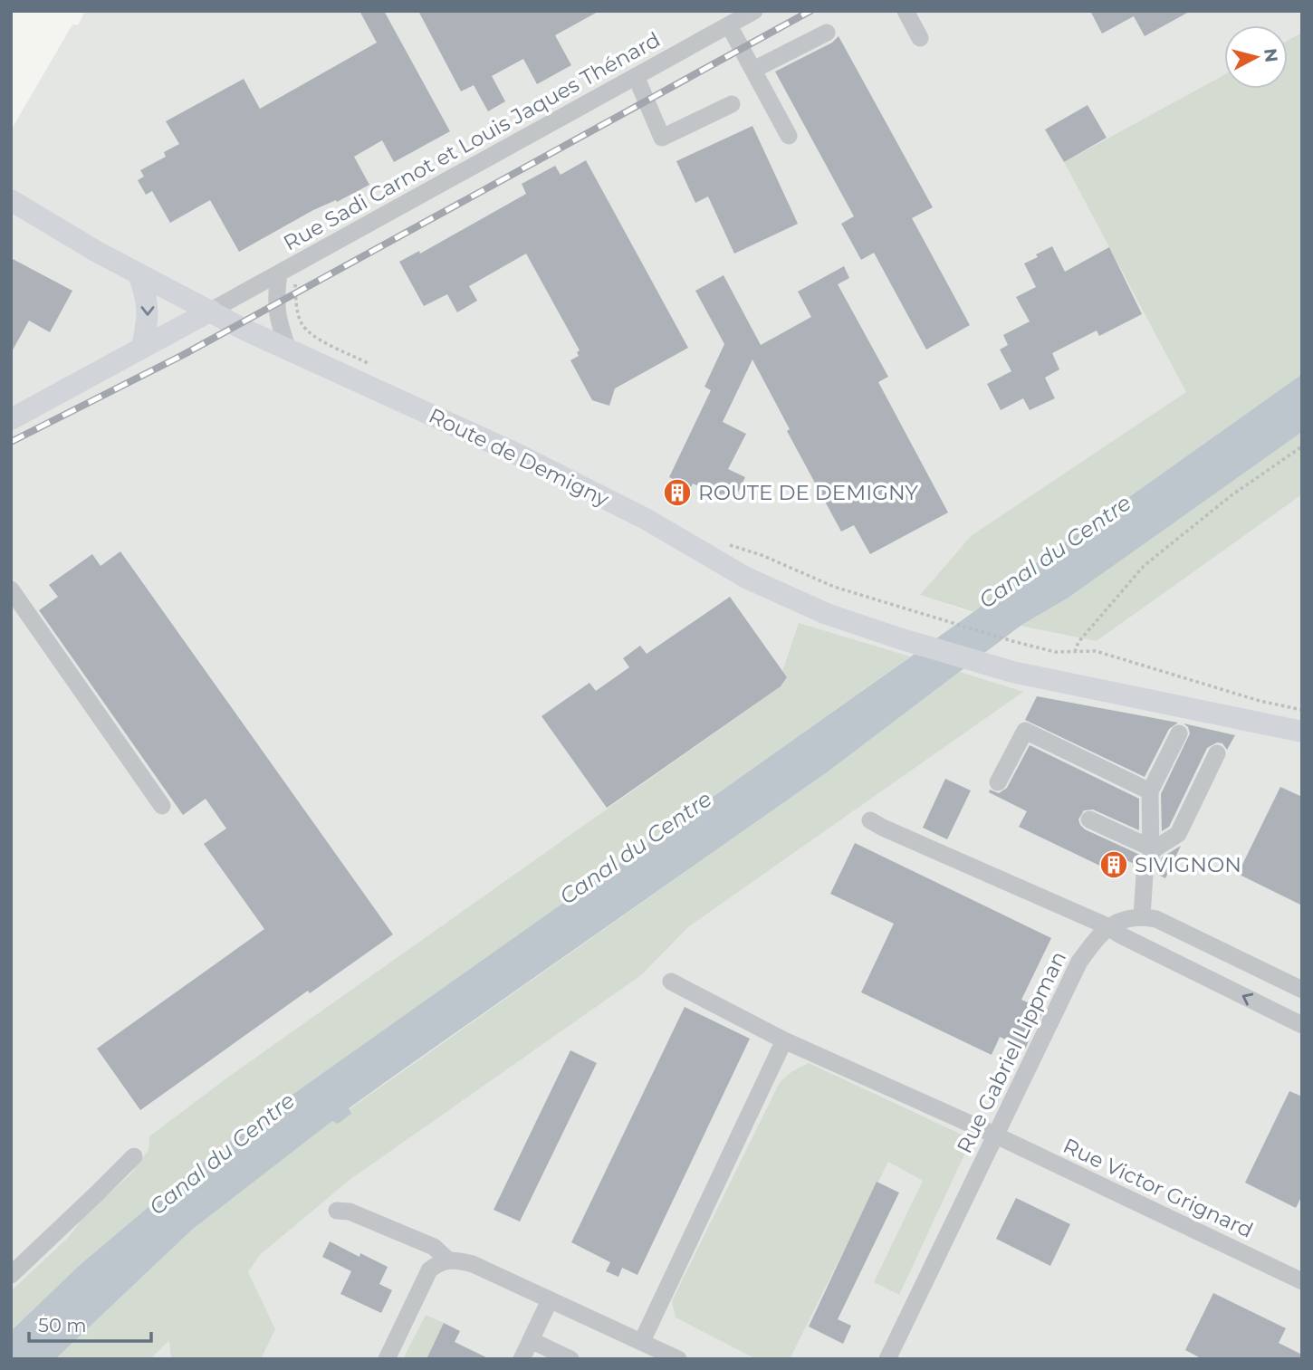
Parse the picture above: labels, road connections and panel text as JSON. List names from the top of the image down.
{
  "streets": {
    "main road": ["Route de Demigny"],
    "street": ["Rue Sadi Carnot et Louis Jaques Thénard", "Rue Gabriel Lippman", "Rue Victor Grignard"]
  },
  "crossings": [
    ["Rue Sadi Carnot et Louis Jaques Thénard", "Route de Demigny"],
    ["Rue Gabriel Lippman", "Rue Victor Grignard"]
  ],
  "water": ["Canal du Centre"],
  "places": {
    "building": ["ROUTE DE DEMIGNY", "SIVIGNON"]
  },
  "scale_bar": "50 m",
  "north": "right"
}
